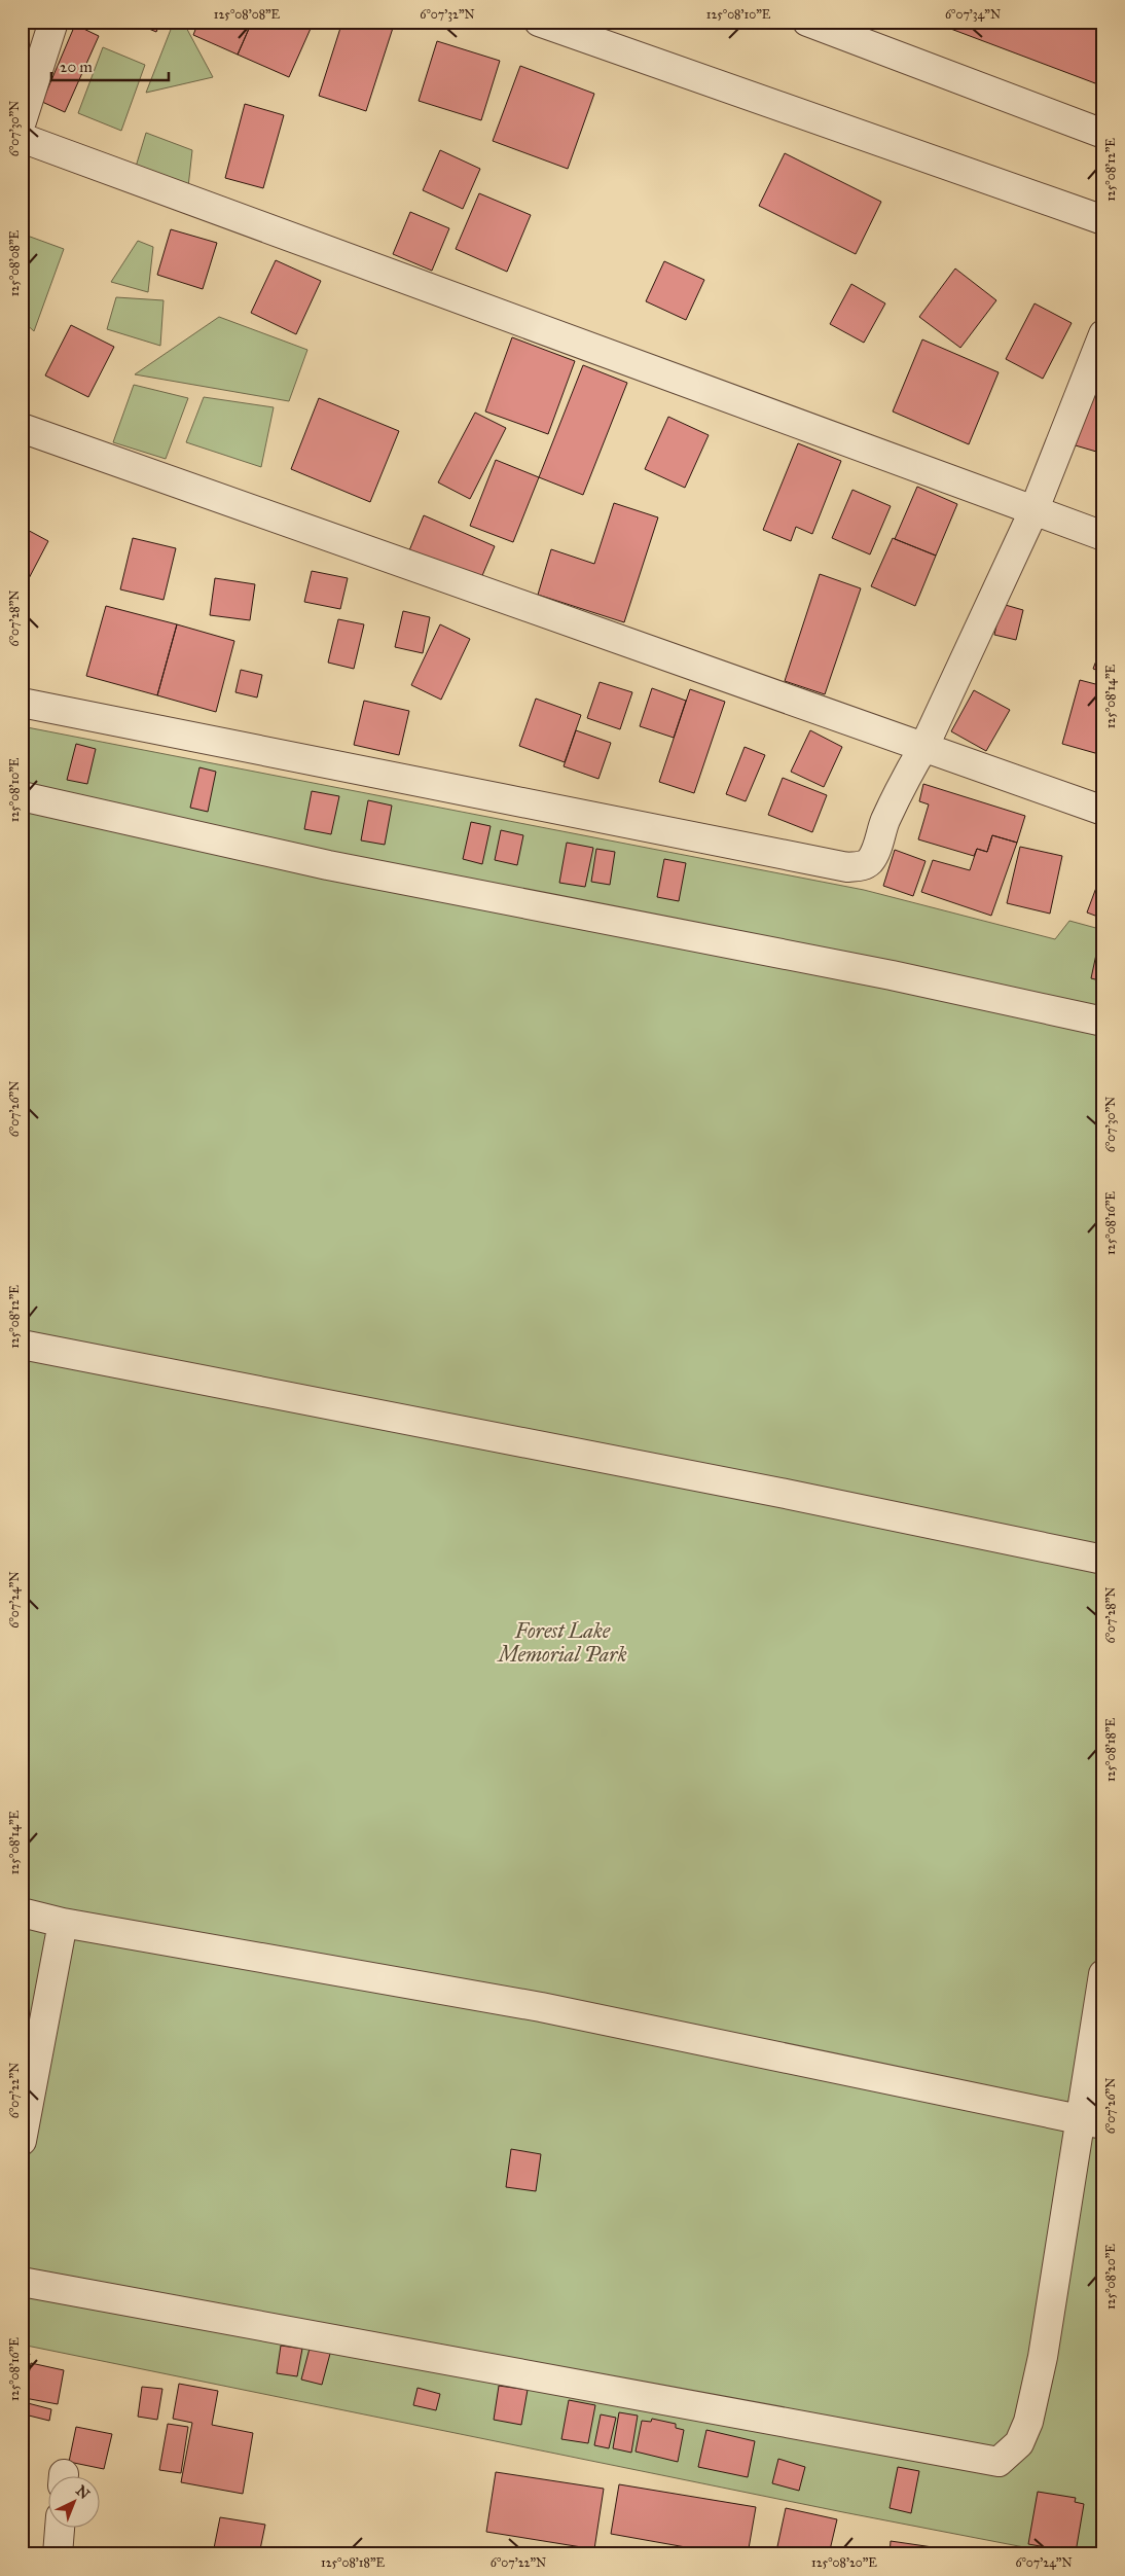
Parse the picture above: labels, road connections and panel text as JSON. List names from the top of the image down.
{
  "parks": ["Forest Lake Memorial Park"],
  "scale_bar": "20 m",
  "north": "top right",
  "coordinates": [
    "125°08'08\"E",
    "6°07'32\"N",
    "125°08'10\"E",
    "6°07'34\"N",
    "6°07'30\"N",
    "125°08'12\"E",
    "6°07'28\"N",
    "125°08'14\"E",
    "6°07'26\"N",
    "125°08'16\"E",
    "6°07'24\"N",
    "125°08'18\"E",
    "6°07'22\"N",
    "125°08'20\"E"
  ]
}
